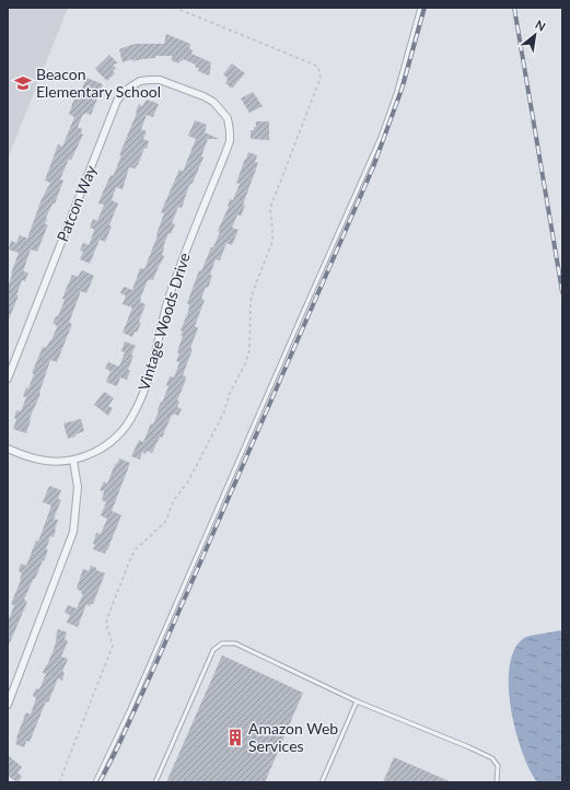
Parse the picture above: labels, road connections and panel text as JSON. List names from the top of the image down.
{
  "streets": {
    "street": ["Patcon Way", "Vintage Woods Drive"]
  },
  "crossings": [
    ["Patcon Way", "Vintage Woods Drive"]
  ],
  "places": {
    "school or university": ["Beacon Elementary School"],
    "building": ["Amazon Web Services"]
  },
  "north": "top right"
}
